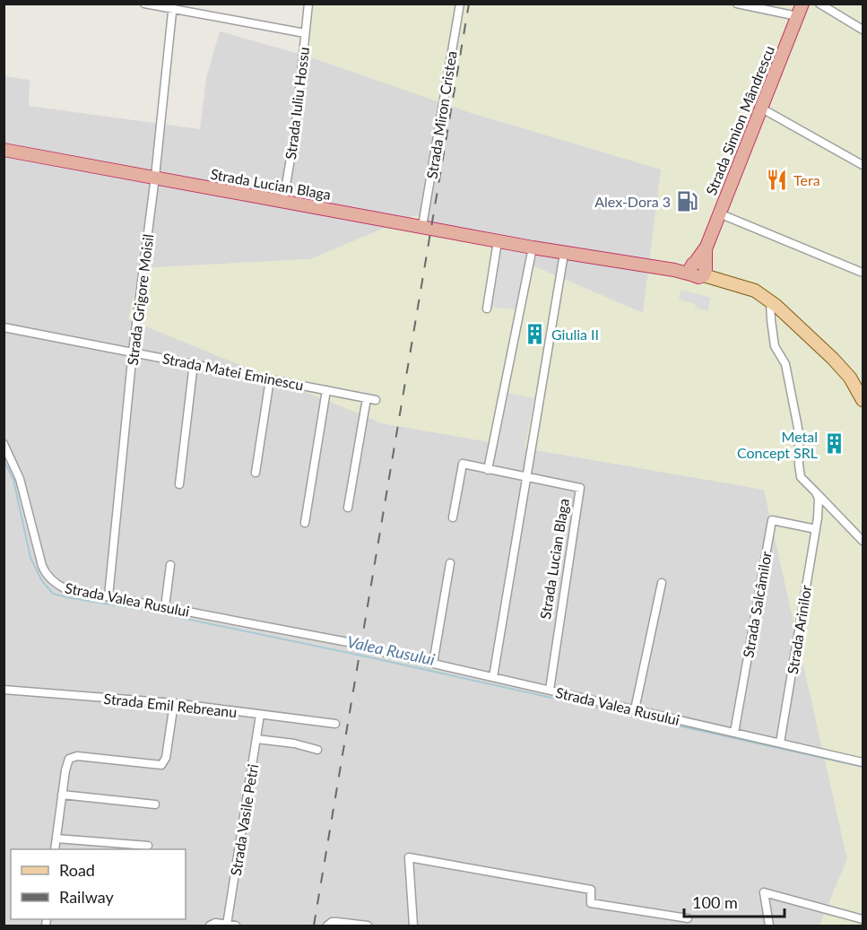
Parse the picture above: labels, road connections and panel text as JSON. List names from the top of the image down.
{
  "streets": {
    "highway": ["Strada Simion Mândrescu", "Strada Lucian Blaga"],
    "street": [
      "Strada Iuliu Hossu",
      "Strada Miron Cristea",
      "Strada Grigore Moisil",
      "Strada Matei Eminescu",
      "Strada Valea Rusului",
      "Strada Salcâmilor",
      "Strada Arinilor",
      "Strada Emil Rebreanu",
      "Strada Vasile Petri"
    ]
  },
  "crossings": [
    ["Strada Iuliu Hossu", "Strada Lucian Blaga"],
    ["Strada Miron Cristea", "Strada Lucian Blaga"],
    ["Strada Simion Mândrescu", "Strada Lucian Blaga"],
    ["Strada Lucian Blaga", "Strada Grigore Moisil"],
    ["Strada Lucian Blaga", "Strada Valea Rusului"],
    ["Strada Grigore Moisil", "Strada Matei Eminescu"],
    ["Strada Grigore Moisil", "Strada Valea Rusului"],
    ["Strada Valea Rusului", "Strada Salcâmilor"],
    ["Strada Valea Rusului", "Strada Arinilor"],
    ["Strada Salcâmilor", "Strada Arinilor"],
    ["Strada Emil Rebreanu", "Strada Vasile Petri"]
  ],
  "water": ["Valea Rusului"],
  "places": {
    "restaurant": ["Tera"],
    "fuel station": ["Alex-Dora 3"],
    "building": ["Giulia II", "Metal Concept SRL"]
  },
  "legend": ["Road", "Railway"],
  "scale_bar": "100 m"
}
